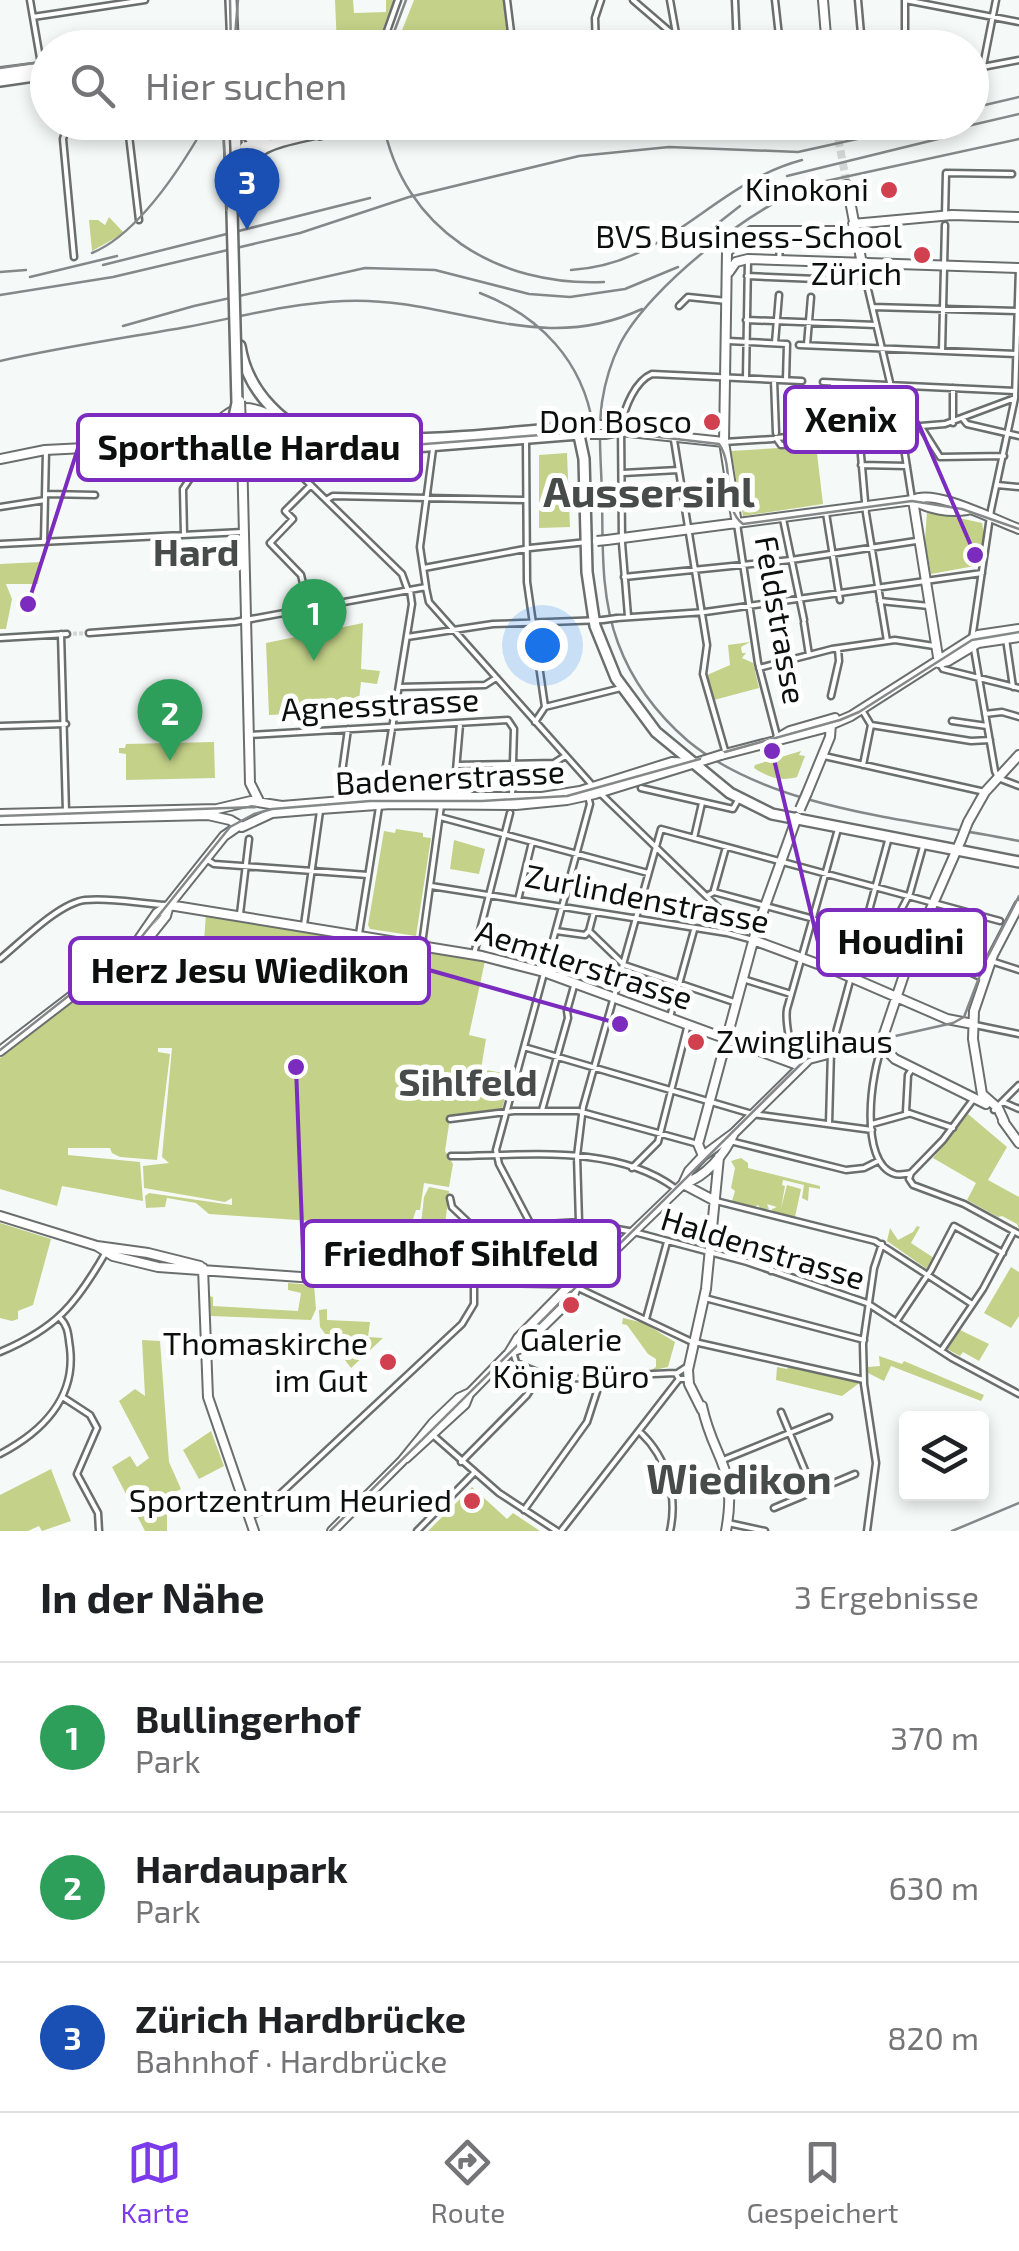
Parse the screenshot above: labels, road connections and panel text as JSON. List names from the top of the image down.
{
  "streets": {
    "street": [
      "Feldstrasse",
      "Agnesstrasse",
      "Badenerstrasse",
      "Zurlindenstrasse",
      "Aemtlerstrasse",
      "Haldenstrasse"
    ]
  },
  "crossings": [
    ["Feldstrasse", "Badenerstrasse"]
  ],
  "districts": [
    "Aussersihl",
    "Hard",
    "Sihlfeld",
    "Wiedikon"
  ],
  "places": [
    "Kinokoni",
    "BVS Business-School Zürich",
    "Don Bosco",
    "Xenix",
    "Sporthalle Hardau",
    "Houdini",
    "Herz Jesu Wiedikon",
    "Zwinglihaus",
    "Friedhof Sihlfeld",
    "Galerie König Büro",
    "Thomaskirche im Gut",
    "Sportzentrum Heuried"
  ],
  "page": {
    "search": "Hier suchen",
    "pins": ["3", "1", "2"],
    "heading": ["In der Nähe", "3 Ergebnisse"],
    "list": [
      {
        "mark": "1",
        "name": "Bullingerhof",
        "note": "Park",
        "value": "370 m"
      },
      {
        "mark": "2",
        "name": "Hardaupark",
        "note": "Park",
        "value": "630 m"
      },
      {
        "mark": "3",
        "name": "Zürich Hardbrücke",
        "note": "Bahnhof · Hardbrücke",
        "value": "820 m"
      }
    ],
    "nav": ["Karte", "Route", "Gespeichert"]
  }
}
